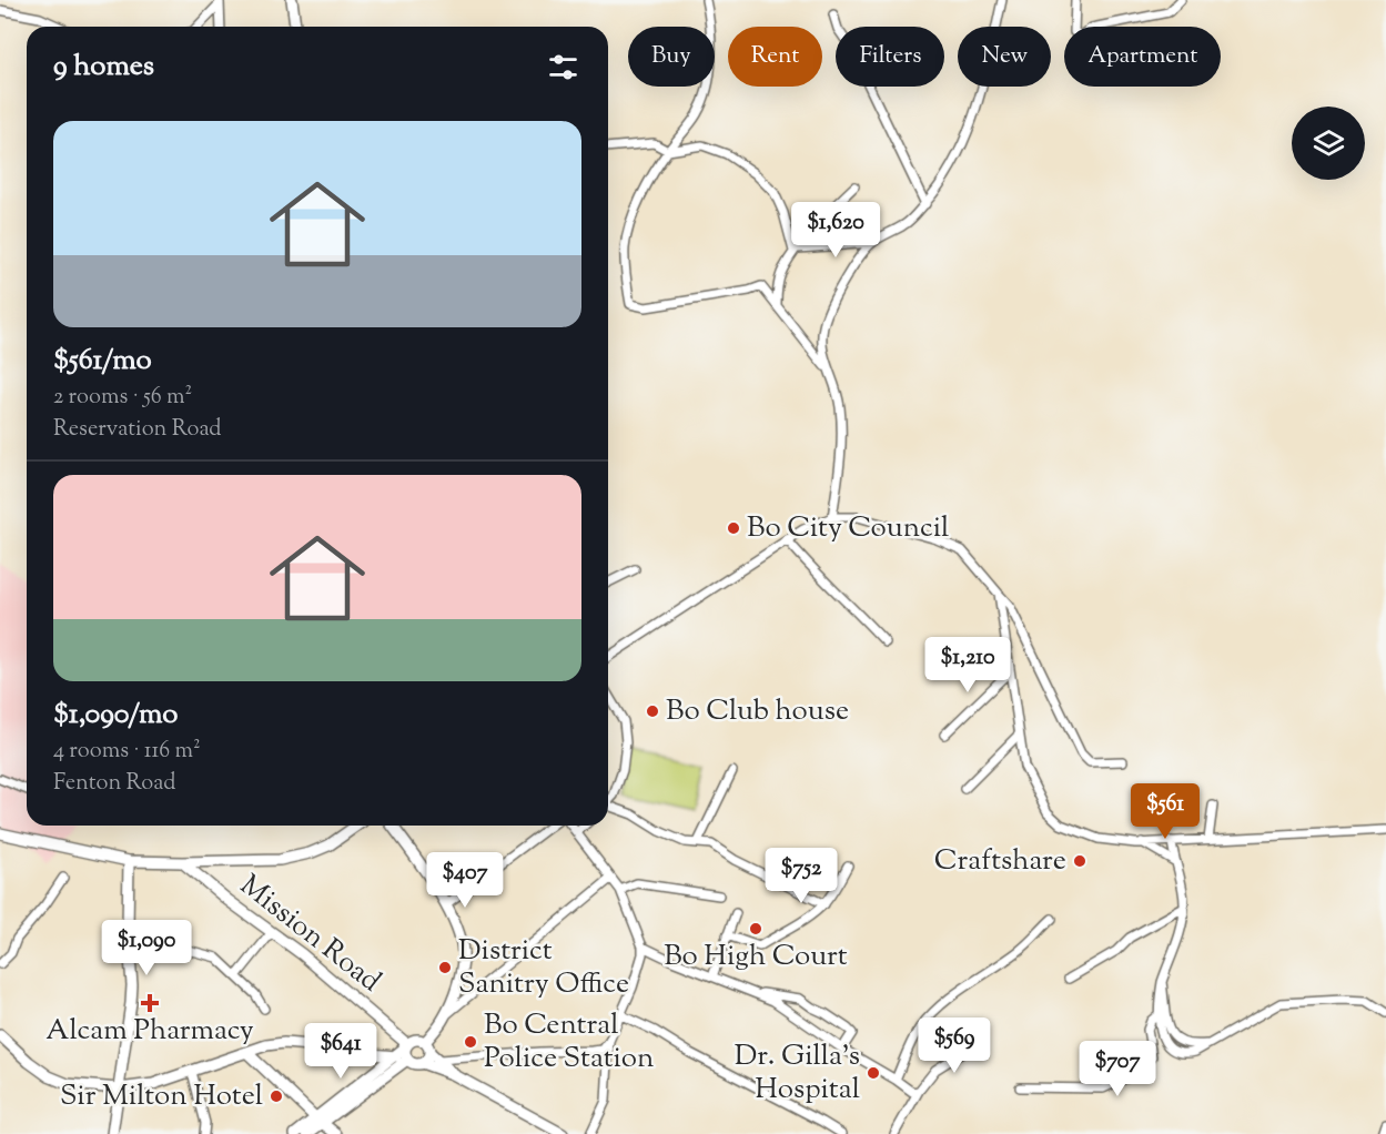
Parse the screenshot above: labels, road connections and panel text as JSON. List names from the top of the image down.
{
  "streets": {
    "street": ["Mission Road"]
  },
  "places": {
    "other": [
      "Bo City Council",
      "Bo Club house",
      "Craftshare",
      "Bo High Court",
      "District Sanitry Office",
      "Bo Central Police Station",
      "Dr. Gilla's Hospital",
      "Sir Milton Hotel"
    ],
    "health": ["Alcam Pharmacy"]
  },
  "page": {
    "chip": [
      "Buy",
      "Rent",
      "Filters",
      "New",
      "Apartment"
    ],
    "heading": "9 homes",
    "list": [
      {
        "name": "$561/mo",
        "note": "2 rooms · 56 m² · Reservation Road"
      },
      {
        "name": "$1,090/mo",
        "note": "4 rooms · 116 m² · Fenton Road"
      }
    ],
    "price": [
      "$1,620",
      "$1,210",
      "$561",
      "$752",
      "$407",
      "$1,090",
      "$569",
      "$641",
      "$707"
    ]
  }
}
